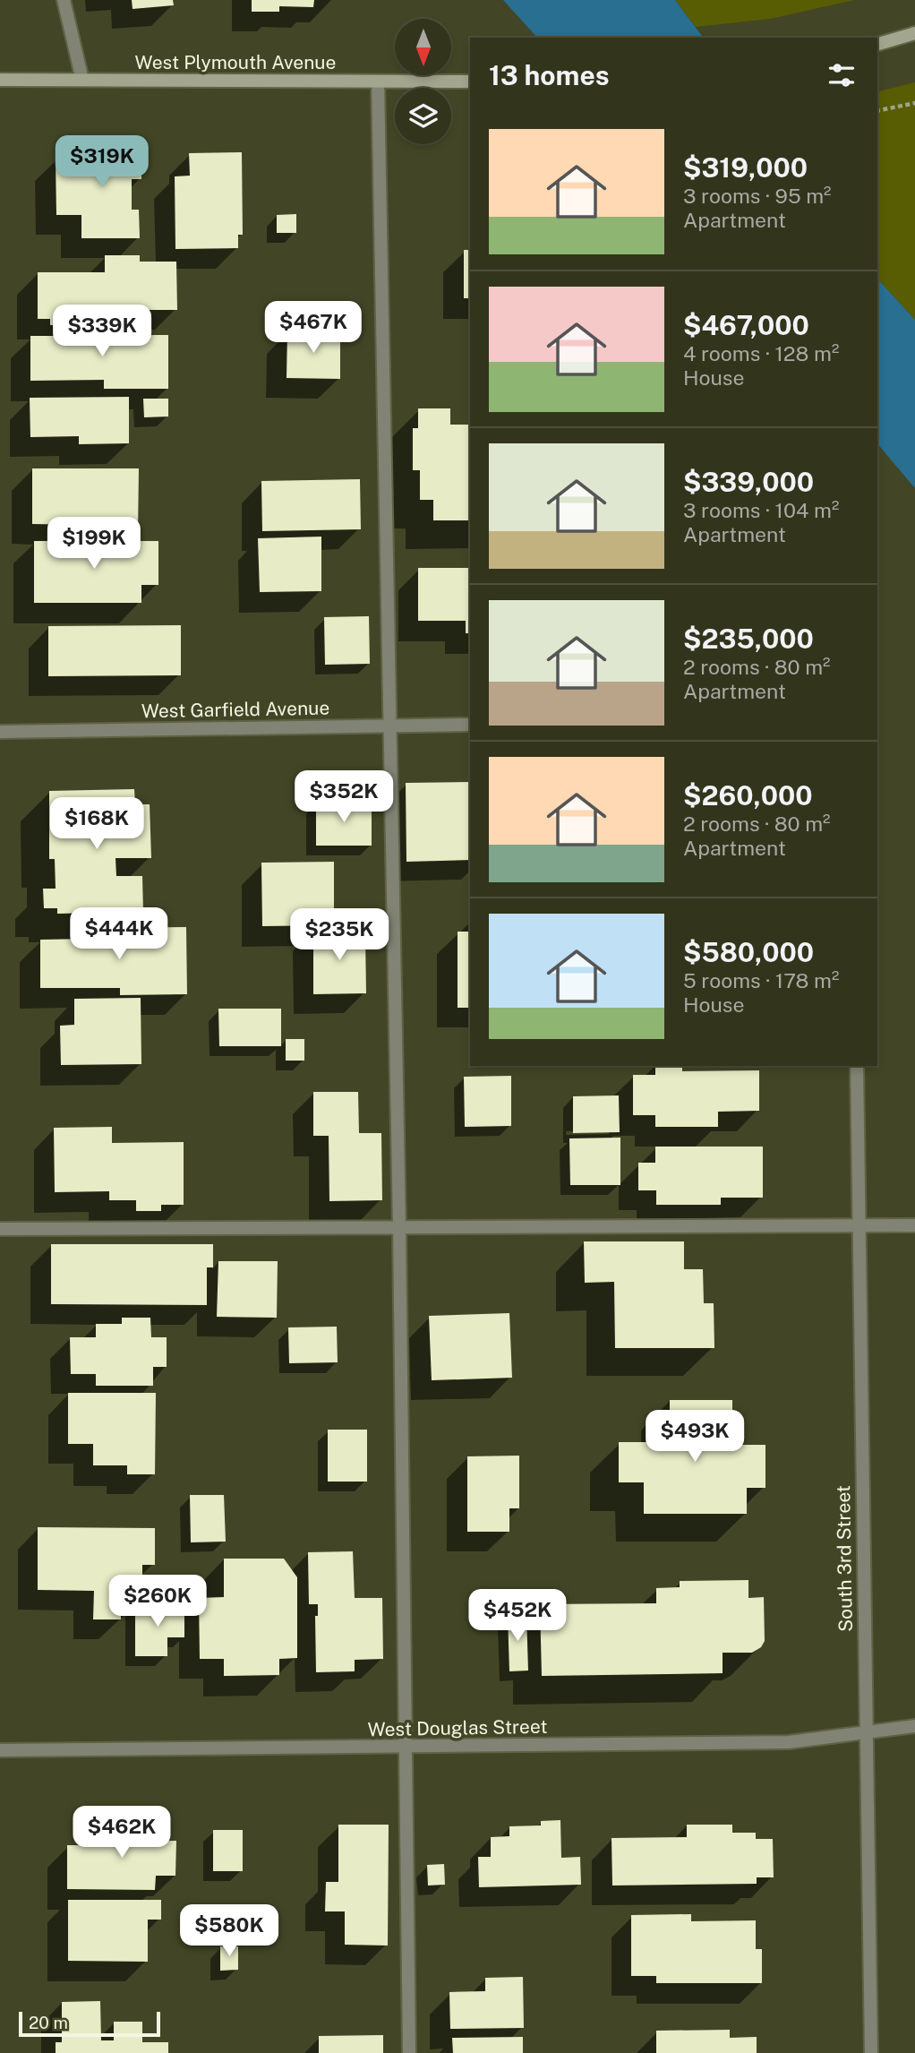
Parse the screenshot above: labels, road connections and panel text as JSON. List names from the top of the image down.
{
  "streets": {
    "main road": ["West Plymouth Avenue"],
    "street": ["West Garfield Avenue", "South 3rd Street", "West Douglas Street"]
  },
  "crossings": [
    ["South 3rd Street", "West Douglas Street"]
  ],
  "scale_bar": "20 m",
  "north": "bottom",
  "page": {
    "heading": "13 homes",
    "list": [
      {
        "name": "$319,000",
        "note": "3 rooms · 95 m² · Apartment"
      },
      {
        "name": "$467,000",
        "note": "4 rooms · 128 m² · House"
      },
      {
        "name": "$339,000",
        "note": "3 rooms · 104 m² · Apartment"
      },
      {
        "name": "$235,000",
        "note": "2 rooms · 80 m² · Apartment"
      },
      {
        "name": "$260,000",
        "note": "2 rooms · 80 m² · Apartment"
      },
      {
        "name": "$580,000",
        "note": "5 rooms · 178 m² · House"
      }
    ],
    "price": [
      "$319K",
      "$467K",
      "$339K",
      "$199K",
      "$352K",
      "$168K",
      "$444K",
      "$235K",
      "$493K",
      "$260K",
      "$452K",
      "$462K",
      "$580K"
    ],
    "scale": "20 m"
  }
}
